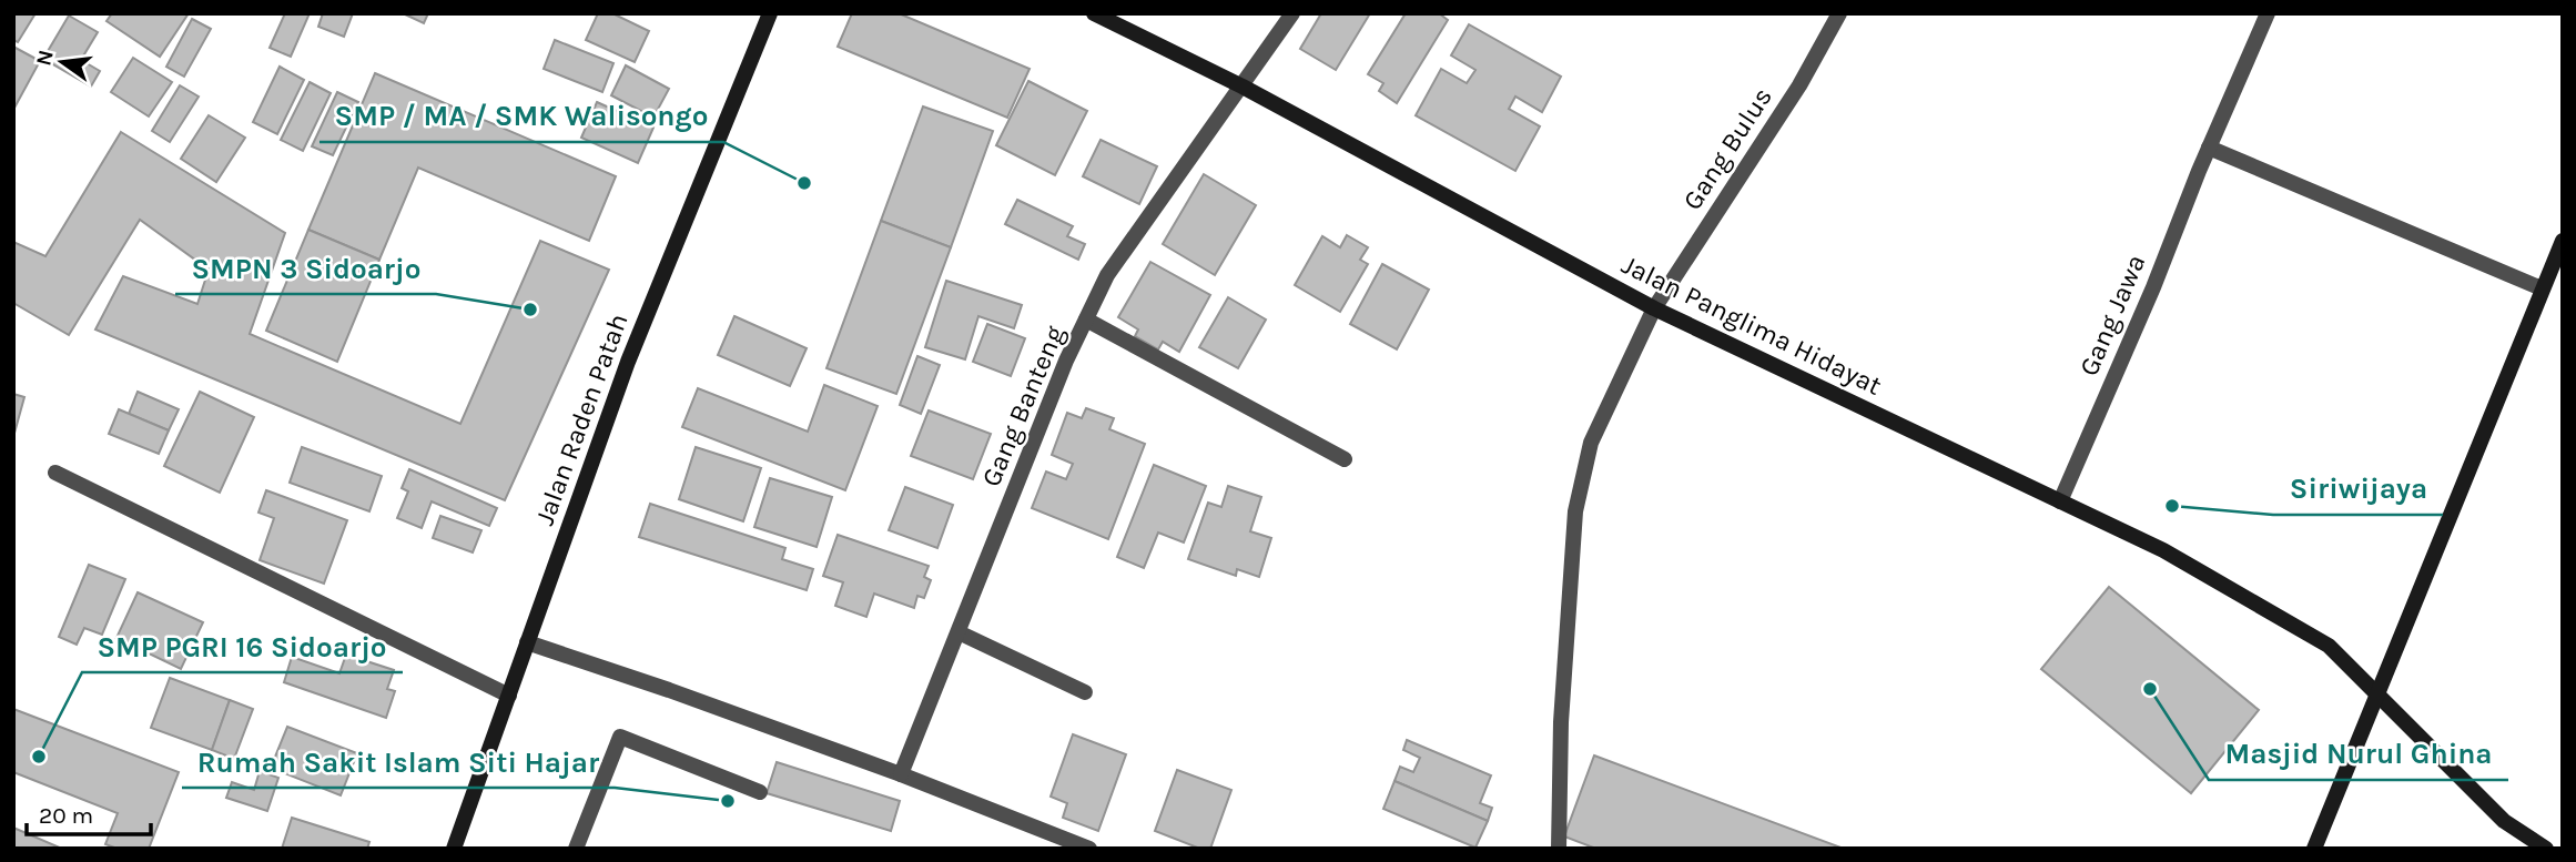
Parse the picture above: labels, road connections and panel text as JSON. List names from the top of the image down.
{
  "streets": {
    "main road": ["Jalan Panglima Hidayat", "Jalan Raden Patah"],
    "street": ["Gang Bulus", "Gang Jawa", "Gang Banteng"]
  },
  "crossings": [
    ["Gang Bulus", "Jalan Panglima Hidayat"],
    ["Gang Jawa", "Jalan Panglima Hidayat"],
    ["Jalan Panglima Hidayat", "Gang Banteng"]
  ],
  "places": [
    "SMP / MA / SMK Walisongo",
    "SMPN 3 Sidoarjo",
    "Siriwijaya",
    "Masjid Nurul Ghina",
    "SMP PGRI 16 Sidoarjo",
    "Rumah Sakit Islam Siti Hajar"
  ],
  "scale_bar": "20 m",
  "north": "left"
}
